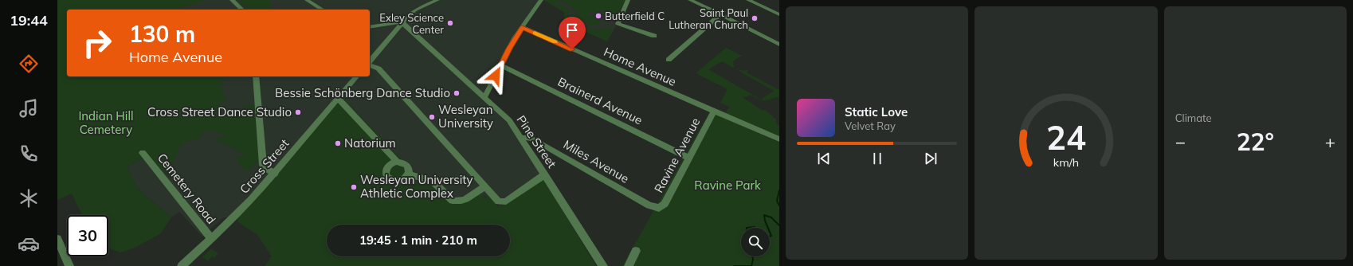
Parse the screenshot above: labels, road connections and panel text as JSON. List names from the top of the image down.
{
  "streets": {
    "street": [
      "Home Avenue",
      "Brainerd Avenue",
      "Pine Street",
      "Ravine Avenue",
      "Miles Avenue",
      "Cross Street",
      "Cemetery Road"
    ]
  },
  "crossings": [
    ["Home Avenue", "Ravine Avenue"],
    ["Brainerd Avenue", "Ravine Avenue"],
    ["Pine Street", "Miles Avenue"],
    ["Ravine Avenue", "Miles Avenue"],
    ["Cross Street", "Cemetery Road"]
  ],
  "parks": ["Indian Hill Cemetery", "Ravine Park"],
  "places": [
    "Butterfield C",
    "Saint Paul Lutheran Church",
    "Exley Science Center",
    "Bessie Schönberg Dance Studio",
    "Cross Street Dance Studio",
    "Wesleyan University",
    "Natorium",
    "Wesleyan University Athletic Complex"
  ],
  "page": {
    "tabs": "19:44",
    "tile": "Climate",
    "turn": ["130 m", "Home Avenue"],
    "song": ["Static Love", "Velvet Ray"],
    "heat": ["−", "22°", "+"],
    "limit": "30",
    "trip": "19:45 · 1 min · 210 m",
    "gauge": ["24", "km/h"]
  }
}
